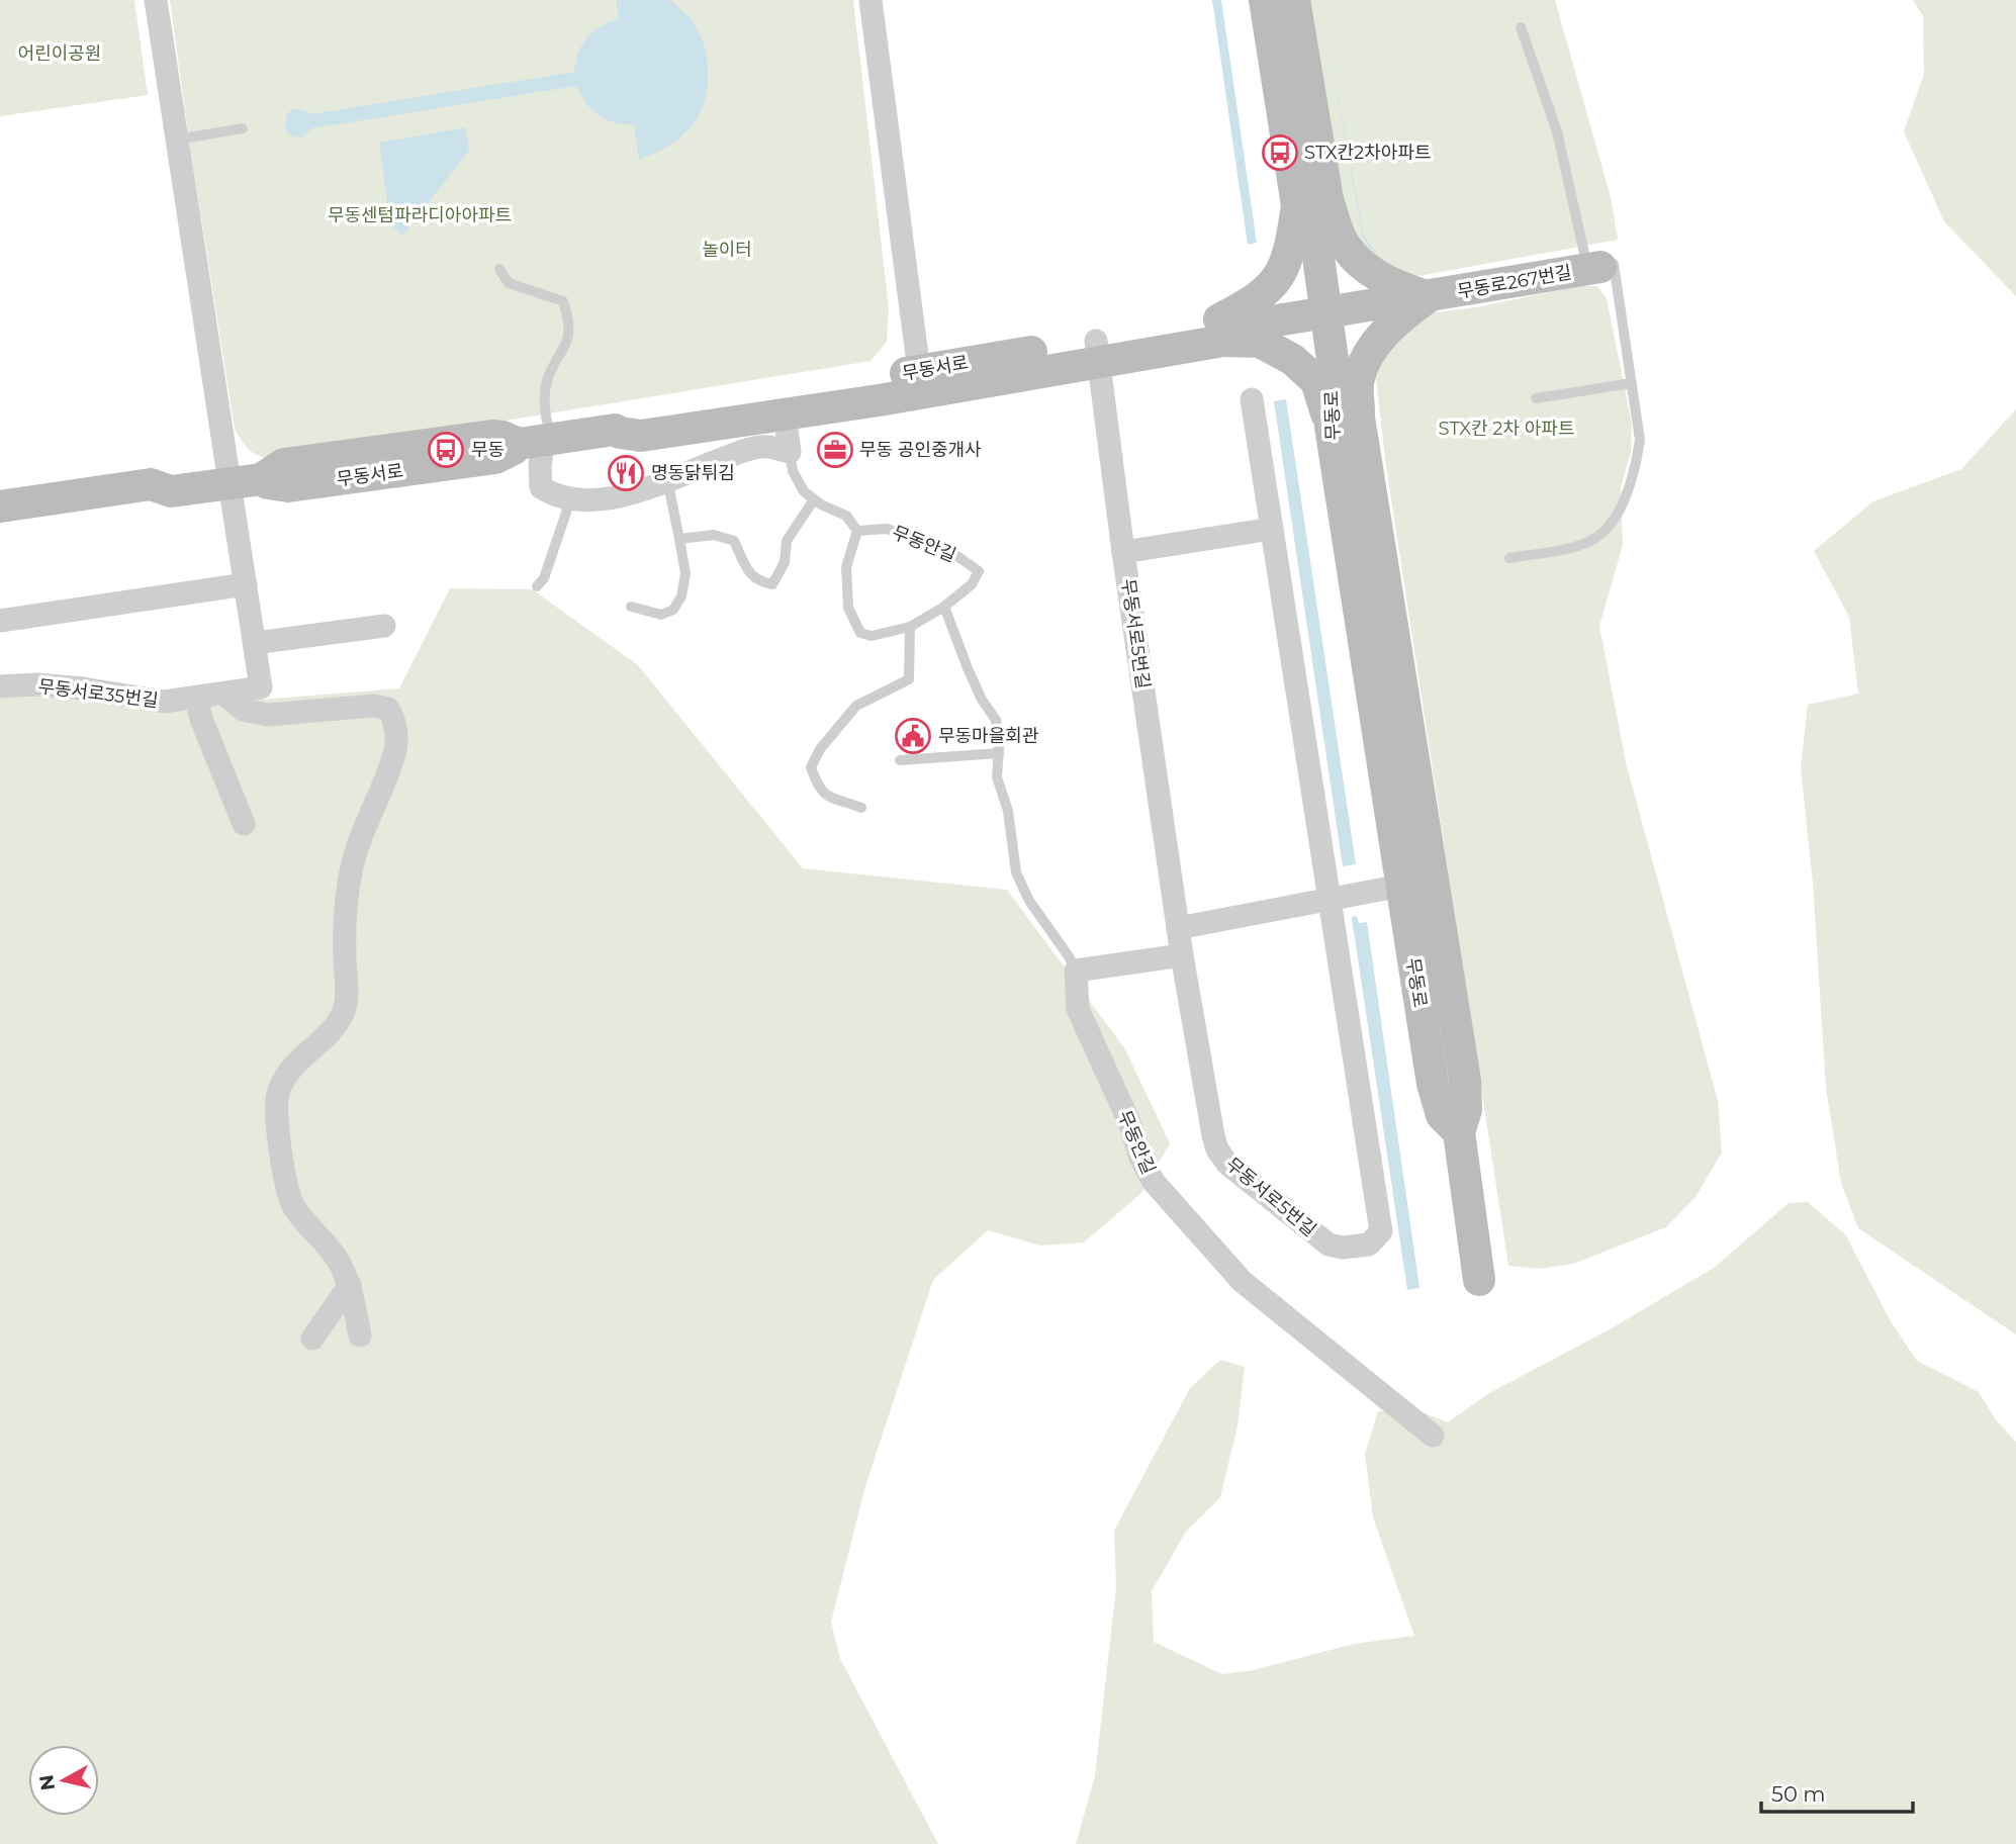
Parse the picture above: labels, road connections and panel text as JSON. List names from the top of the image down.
{
  "streets": {
    "main road": ["무동로267번길", "무동서로", "무동로"],
    "street": ["무동안길", "무동서로5번길", "무동서로35번길"]
  },
  "crossings": [
    ["무동로267번길", "무동서로"],
    ["무동로267번길", "무동로"],
    ["무동서로", "무동서로5번길"],
    ["무동서로", "무동서로35번길"]
  ],
  "parks": [
    "어린이공원",
    "무동센텀파라디아아파트",
    "놀이터",
    "STX칸 2차 아파트"
  ],
  "places": {
    "bus stop": ["STX칸2차아파트", "무동"],
    "office": ["무동 공인중개사"],
    "restaurant": ["명동닭튀김"],
    "public building": ["무동마을회관"]
  },
  "scale_bar": "50 m",
  "north": "left"
}
